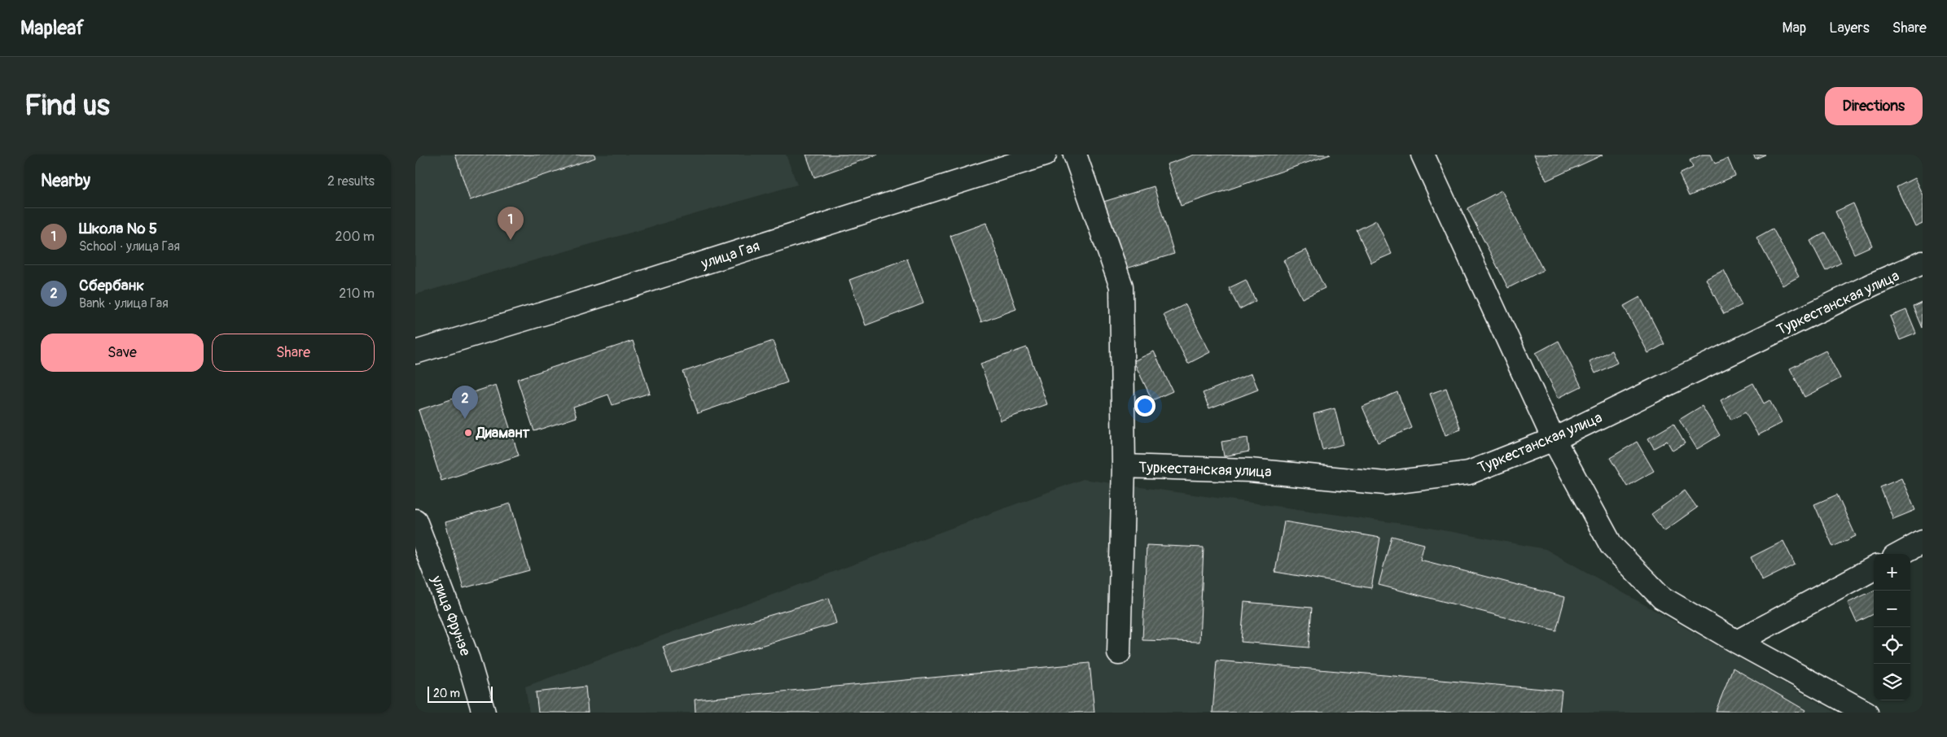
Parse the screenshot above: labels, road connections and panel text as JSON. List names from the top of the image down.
{
  "streets": {
    "street": ["улица Гая", "Туркестанская улица", "улица Фрунзе"]
  },
  "places": ["Диамант"],
  "scale_bar": "20 m",
  "page": {
    "header": "Mapleaf",
    "nav": ["Map", "Layers", "Share"],
    "buttons": [
      "Directions",
      ["Save", "Share"]
    ],
    "title": "Find us",
    "heading": ["Nearby", "2 results"],
    "pins": ["1", "2"],
    "list": [
      {
        "mark": "1",
        "name": "Школа № 5",
        "note": "School · улица Гая",
        "value": "200 m"
      },
      {
        "mark": "2",
        "name": "Сбербанк",
        "note": "Bank · улица Гая",
        "value": "210 m"
      }
    ],
    "map_buttons": ["+", "−"],
    "scale": "20 m"
  }
}
